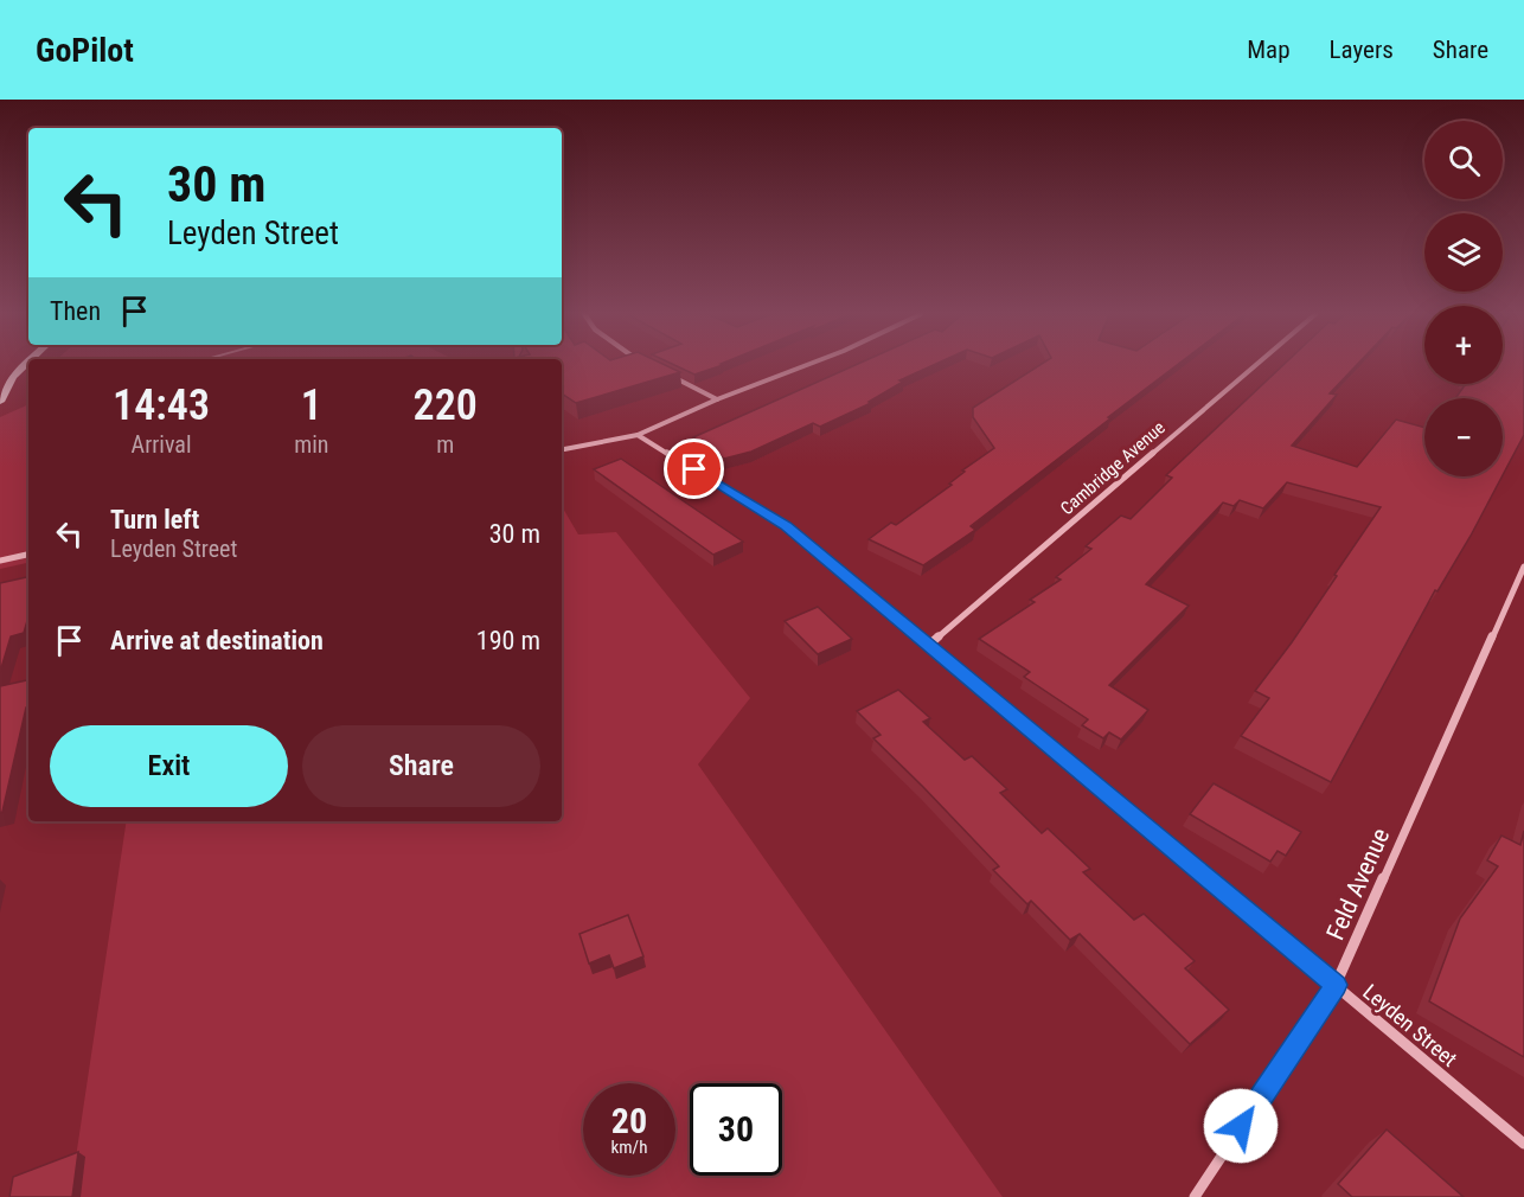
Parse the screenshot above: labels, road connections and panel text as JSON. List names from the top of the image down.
{
  "streets": {
    "street": ["Cambridge Avenue", "Feld Avenue", "Leyden Street"]
  },
  "crossings": [
    ["Cambridge Avenue", "Leyden Street"],
    ["Feld Avenue", "Leyden Street"]
  ],
  "page": {
    "header": "GoPilot",
    "nav": ["Map", "Layers", "Share"],
    "map_buttons": ["+", "−"],
    "turn": ["30 m", "Leyden Street"],
    "then": "Then",
    "eta": [
      "14:43",
      "Arrival",
      "1",
      "min",
      "220",
      "m"
    ],
    "list": [
      {
        "name": "Turn left",
        "note": "Leyden Street",
        "value": "30 m"
      },
      {
        "name": "Arrive at destination",
        "value": "190 m"
      }
    ],
    "buttons": ["Exit", "Share"],
    "speed": "20 km/h",
    "limit": "30"
  }
}
